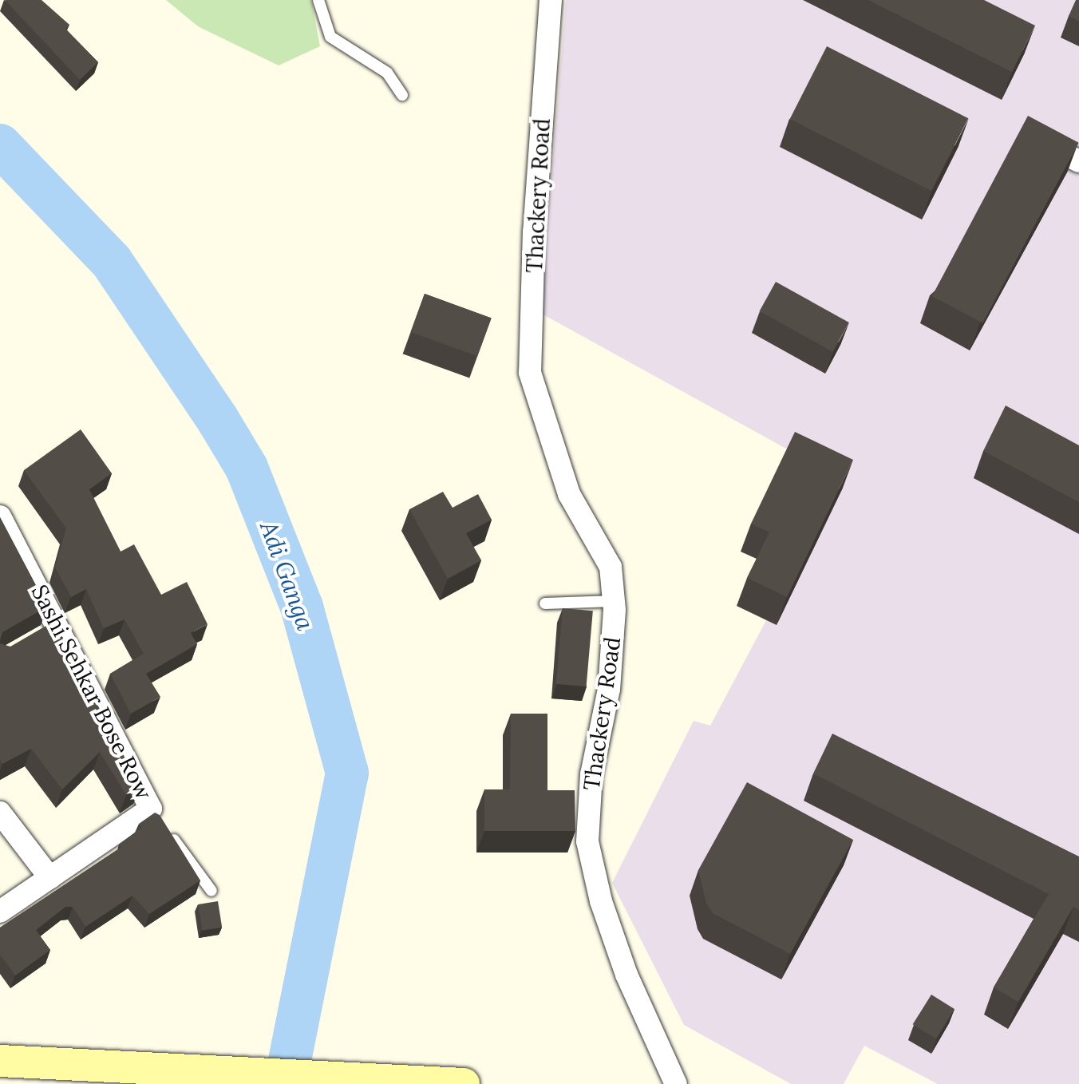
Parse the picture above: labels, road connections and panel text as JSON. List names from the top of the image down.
{
  "streets": {
    "street": ["Thackery Road", "Sashi Sehkar Bose Row"]
  },
  "water": ["Adi Ganga"]
}
